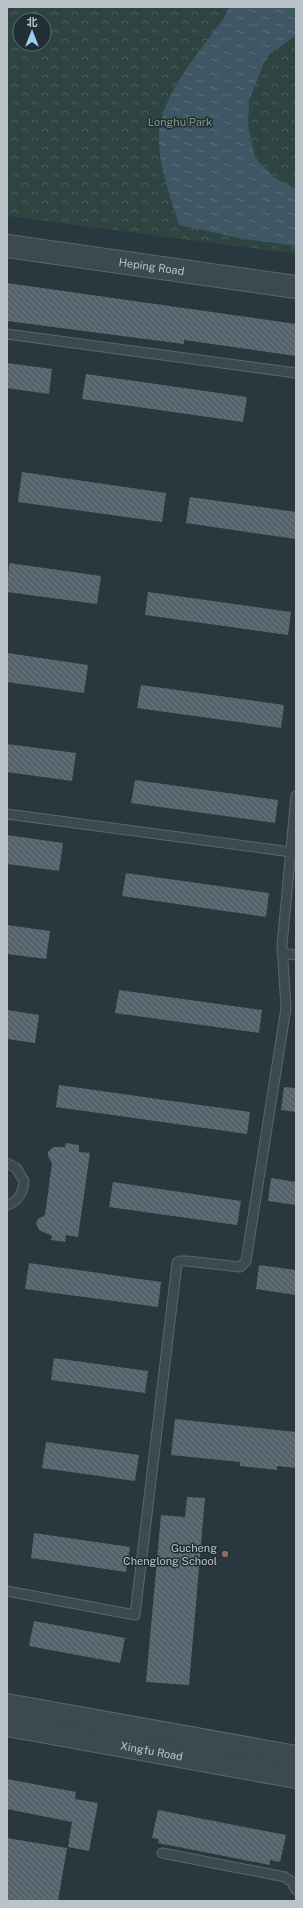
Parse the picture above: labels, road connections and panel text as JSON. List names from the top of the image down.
{
  "streets": {
    "street": ["Heping Road", "Xingfu Road"]
  },
  "parks": ["Longhu Park"],
  "places": ["Gucheng Chenglong School"],
  "north": "top"
}
